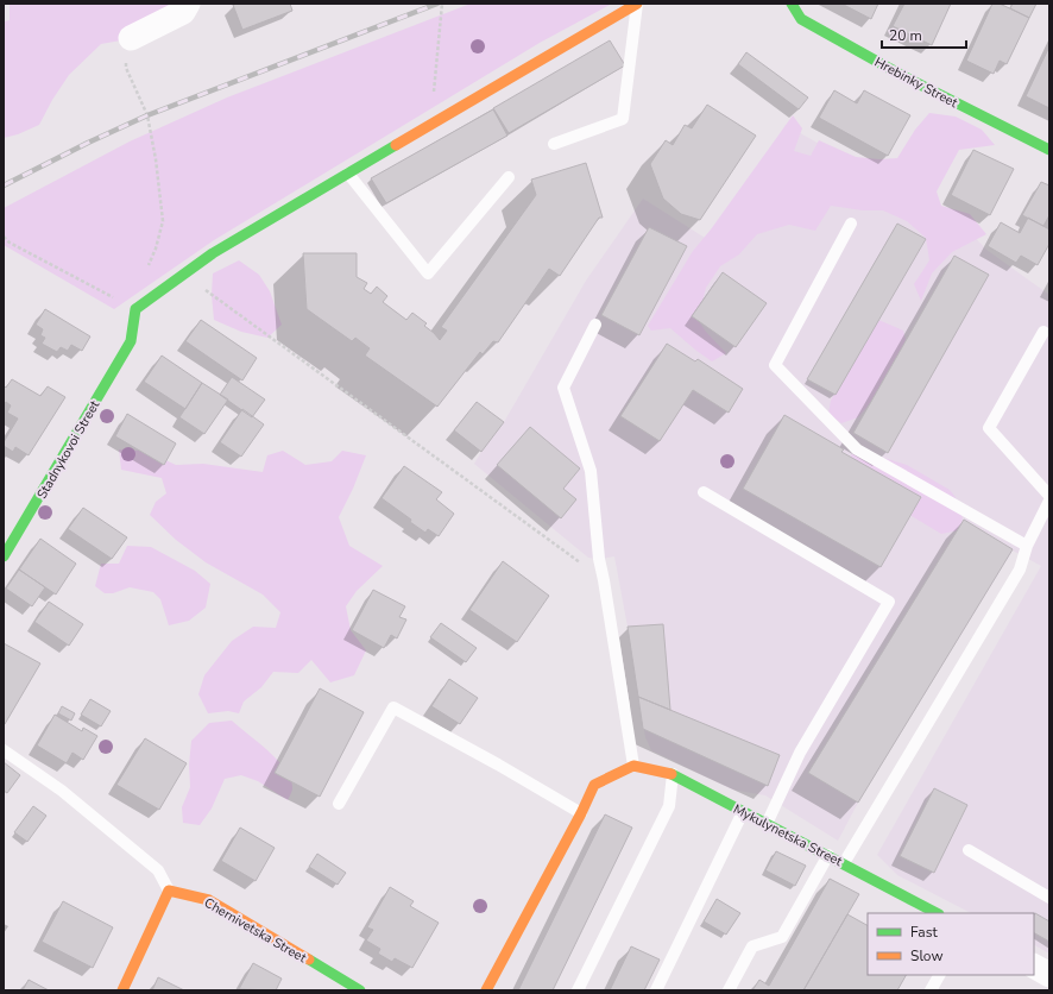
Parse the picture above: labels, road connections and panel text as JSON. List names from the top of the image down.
{
  "streets": {
    "street": [
      "Hrebinky Street",
      "Stadnykovoi Street",
      "Mykulynetska Street",
      "Chernivetska Street"
    ]
  },
  "legend": ["Fast", "Slow"],
  "scale_bar": "20 m"
}
